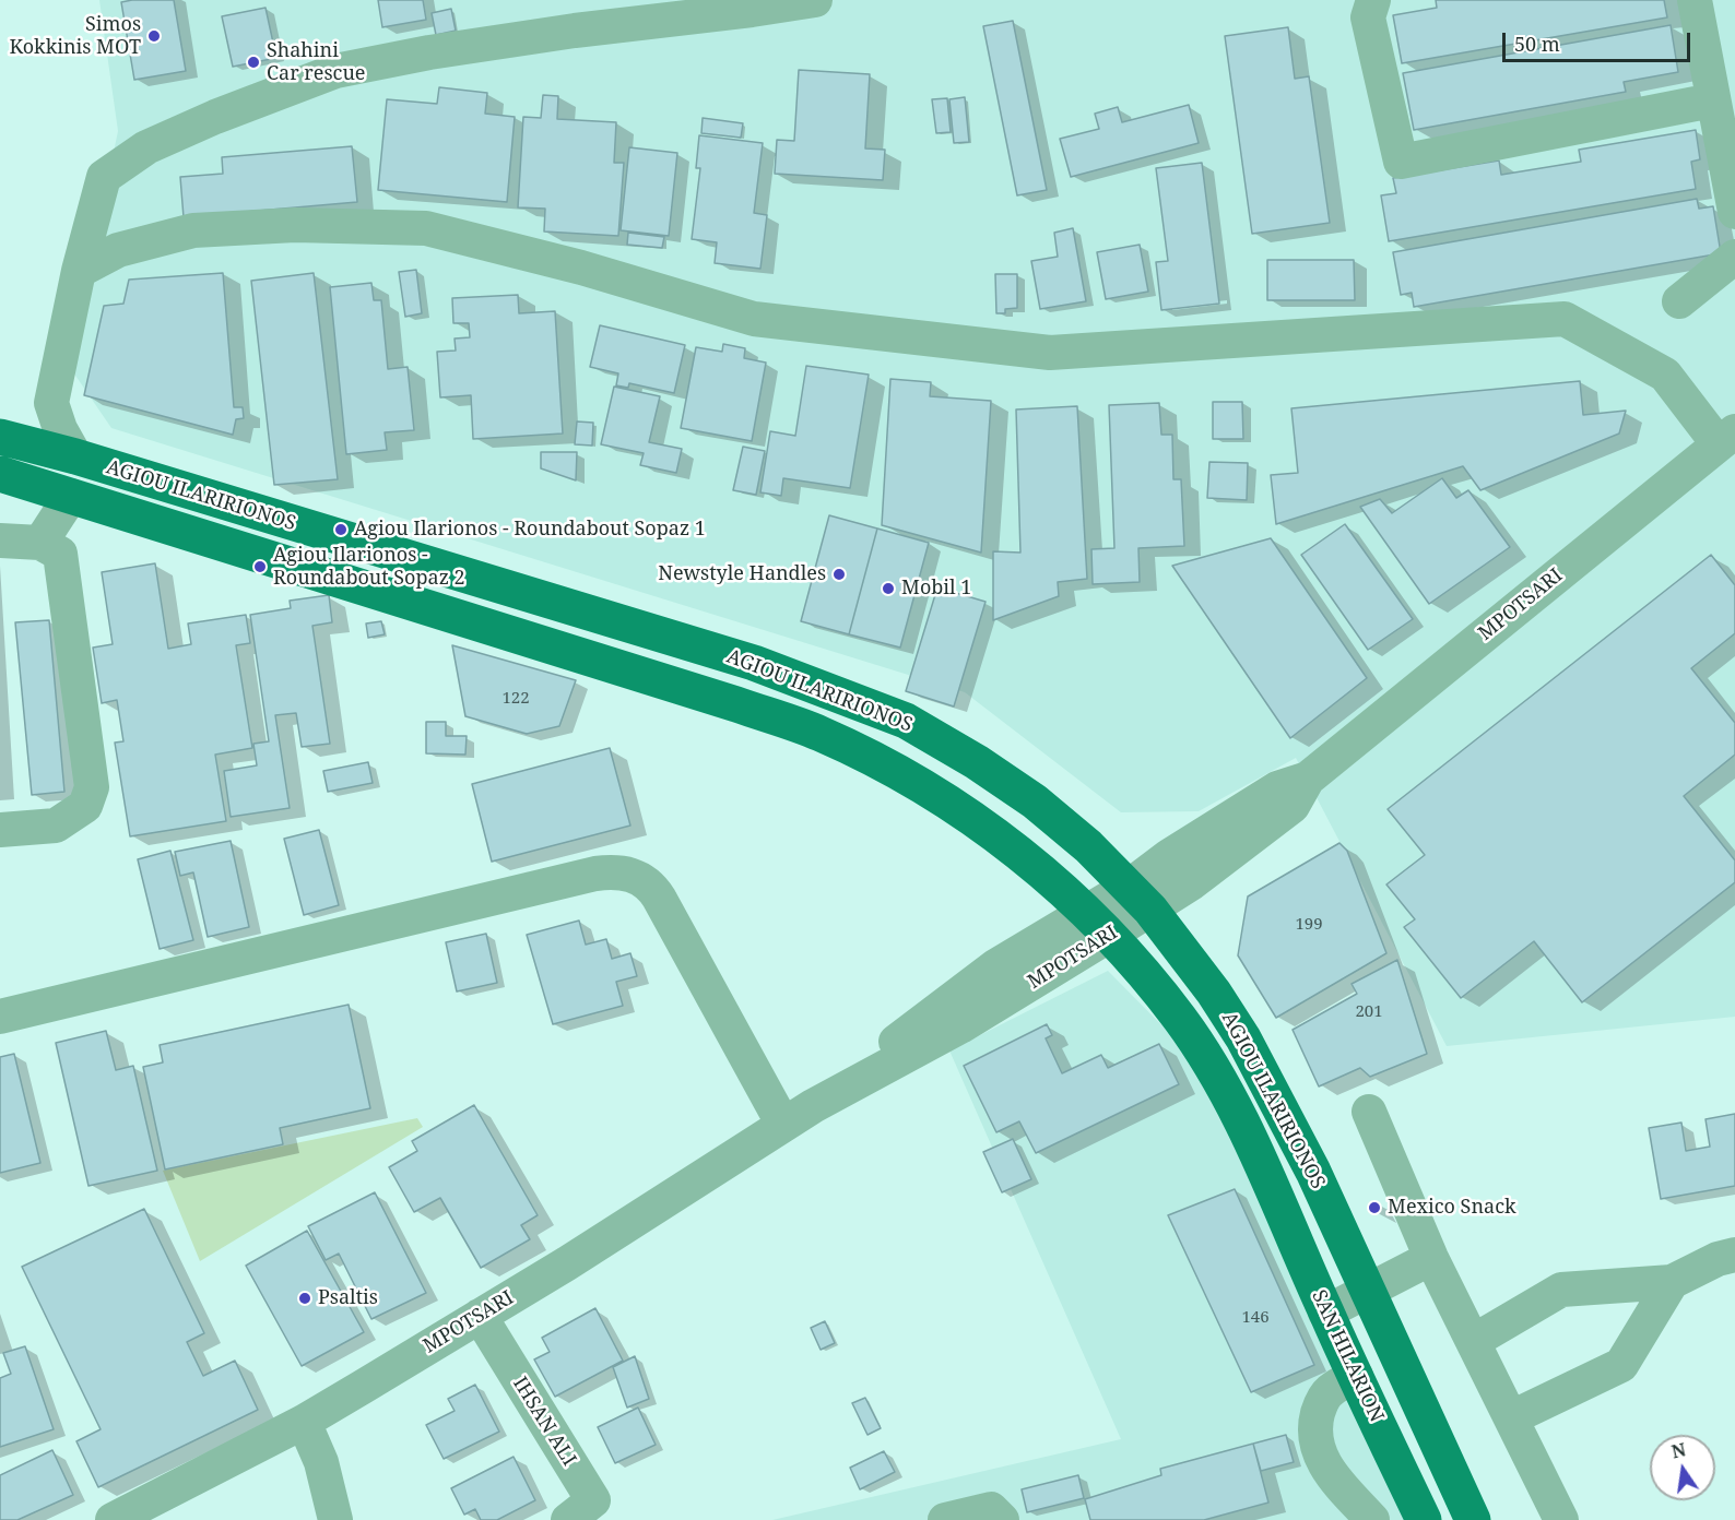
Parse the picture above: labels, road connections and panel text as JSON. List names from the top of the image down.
{
  "streets": {
    "main road": ["AGIOU ILARIRIONOS", "SAN HILARION"],
    "street": ["MPOTSARI", "IHSAN ALI"]
  },
  "crossings": [
    ["AGIOU ILARIRIONOS", "MPOTSARI"],
    ["AGIOU ILARIRIONOS", "SAN HILARION"],
    ["MPOTSARI", "IHSAN ALI"]
  ],
  "places": [
    "Simos Kokkinis MOT",
    "Shahini Car rescue",
    "Agiou Ilarionos - Roundabout Sopaz 1",
    "Agiou Ilarionos - Roundabout Sopaz 2",
    "Newstyle Handles",
    "Mobil 1",
    "Mexico Snack",
    "Psaltis"
  ],
  "house_numbers": [
    "122",
    "199",
    "201",
    "146"
  ],
  "scale_bar": "50 m",
  "north": "top"
}
